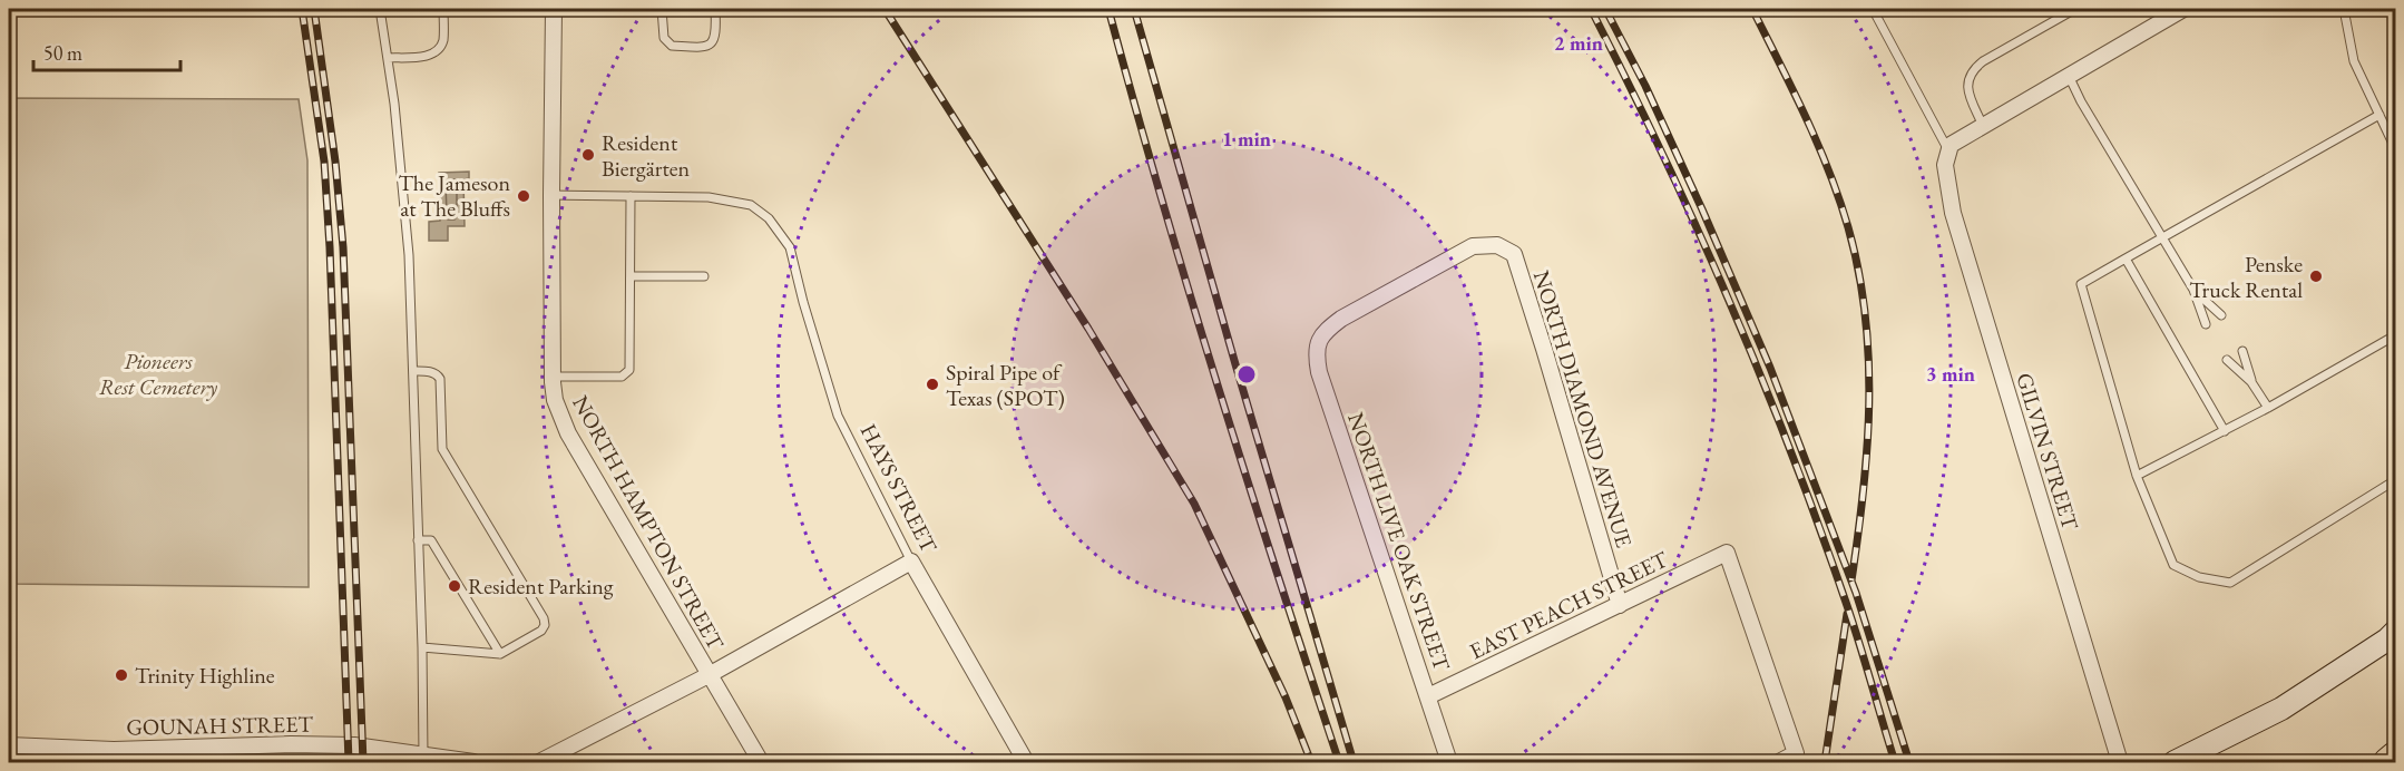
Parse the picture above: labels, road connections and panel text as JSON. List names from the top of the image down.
{
  "streets": {
    "street": [
      "NORTH DIAMOND AVENUE",
      "GILVIN STREET",
      "HAYS STREET",
      "NORTH HAMPTON STREET",
      "NORTH LIVE OAK STREET",
      "EAST PEACH STREET",
      "GOUNAH STREET"
    ]
  },
  "crossings": [
    ["NORTH DIAMOND AVENUE", "NORTH LIVE OAK STREET"],
    ["NORTH DIAMOND AVENUE", "EAST PEACH STREET"],
    ["NORTH LIVE OAK STREET", "EAST PEACH STREET"]
  ],
  "parks": ["Pioneers Rest Cemetery"],
  "places": [
    "Resident Biergärten",
    "The Jameson at The Bluffs",
    "Penske Truck Rental",
    "Spiral Pipe of Texas (SPOT)",
    "Resident Parking",
    "Trinity Highline"
  ],
  "scale_bar": "50 m",
  "rings": ["2 min", "1 min", "3 min"]
}
